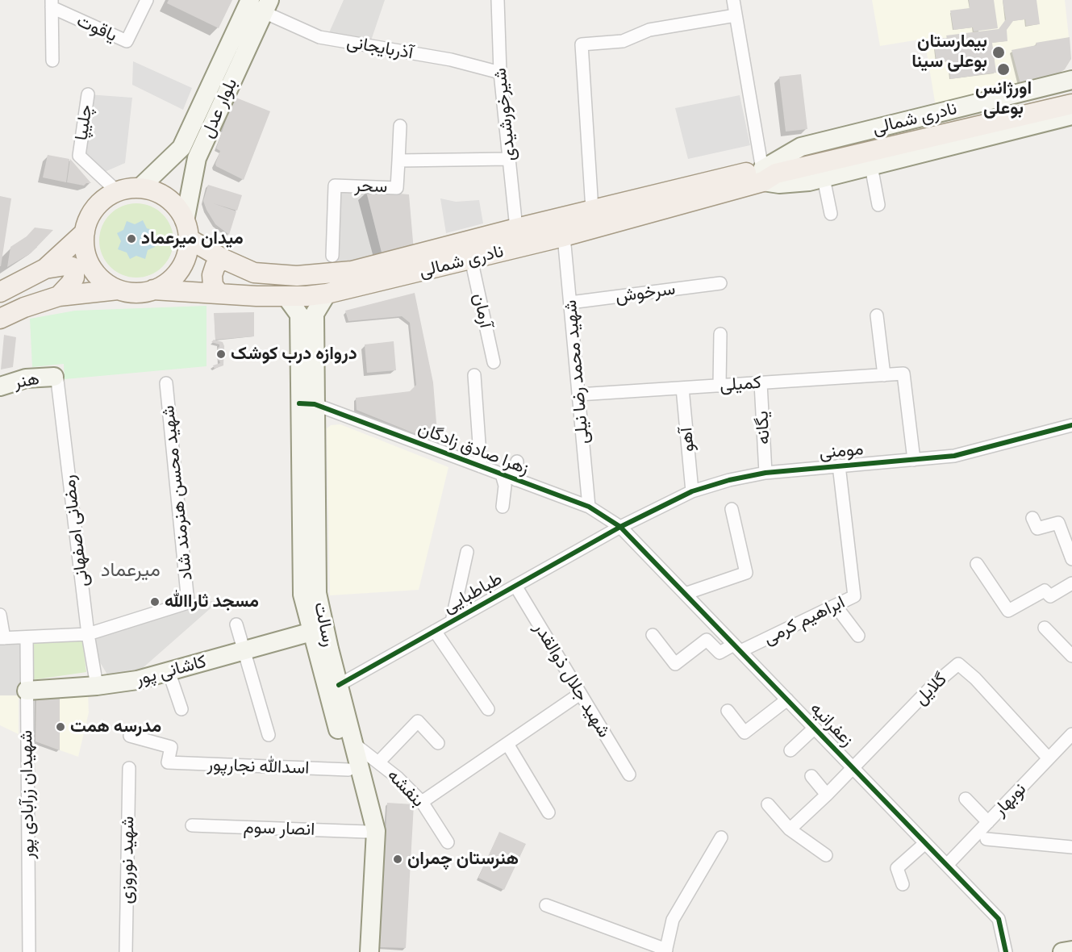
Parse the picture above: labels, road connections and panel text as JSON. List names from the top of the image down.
{
  "streets": {
    "main road": ["نادری شمالی"],
    "street": [
      "یاقوت",
      "آذربایجانی",
      "بلوار عدل",
      "شیرخورشیدی",
      "چلیپا",
      "سحر",
      "سرخوش",
      "آرمان",
      "شهید محمد رضا نیلی",
      "هنر",
      "کمیلی",
      "یگانه",
      "آهو",
      "زهرا صادق زادگان",
      "مومنی",
      "شهید محسن هنرمند شاد",
      "رمضانی اصفهانی",
      "طباطبایی",
      "ابراهیم کرمی",
      "رسالت",
      "کاشانی پور",
      "شهید جلال ذوالقدر",
      "گلایل",
      "زعفرانیه",
      "اسدالله نجارپور",
      "بنفشه",
      "شهیدان زرآبادی پور",
      "نوبهار",
      "انصار سوم",
      "شهید نوروزی"
    ]
  },
  "crossings": [
    ["آذربایجانی", "بلوار عدل"],
    ["آذربایجانی", "شیرخورشیدی"],
    ["بلوار عدل", "نادری شمالی"],
    ["بلوار عدل", "چلیپا"],
    ["شیرخورشیدی", "نادری شمالی"],
    ["شیرخورشیدی", "سحر"],
    ["نادری شمالی", "چلیپا"],
    ["نادری شمالی", "آرمان"],
    ["نادری شمالی", "شهید محمد رضا نیلی"],
    ["نادری شمالی", "رسالت"],
    ["سرخوش", "شهید محمد رضا نیلی"],
    ["شهید محمد رضا نیلی", "کمیلی"],
    ["شهید محمد رضا نیلی", "زهرا صادق زادگان"],
    ["هنر", "رمضانی اصفهانی"],
    ["کمیلی", "یگانه"],
    ["کمیلی", "آهو"],
    ["کمیلی", "مومنی"],
    ["یگانه", "مومنی"],
    ["آهو", "مومنی"],
    ["زهرا صادق زادگان", "مومنی"],
    ["زهرا صادق زادگان", "طباطبایی"],
    ["زهرا صادق زادگان", "رسالت"],
    ["زهرا صادق زادگان", "زعفرانیه"],
    ["مومنی", "طباطبایی"],
    ["مومنی", "ابراهیم کرمی"],
    ["مومنی", "زعفرانیه"],
    ["شهید محسن هنرمند شاد", "رمضانی اصفهانی"],
    ["رمضانی اصفهانی", "کاشانی پور"],
    ["طباطبایی", "رسالت"],
    ["طباطبایی", "شهید جلال ذوالقدر"],
    ["طباطبایی", "زعفرانیه"],
    ["ابراهیم کرمی", "زعفرانیه"],
    ["رسالت", "کاشانی پور"],
    ["رسالت", "اسدالله نجارپور"],
    ["رسالت", "بنفشه"],
    ["رسالت", "انصار سوم"],
    ["کاشانی پور", "شهیدان زرآبادی پور"],
    ["گلایل", "زعفرانیه"],
    ["گلایل", "نوبهار"],
    ["زعفرانیه", "نوبهار"]
  ],
  "districts": ["میرعماد"],
  "places": [
    "بیمارستان بوعلی سینا",
    "اورژانس بوعلی",
    "میدان میرعماد",
    "دروازه درب کوشک",
    "مسجد ثاراالله",
    "مدرسه همت",
    "هنرستان چمران"
  ]
}
